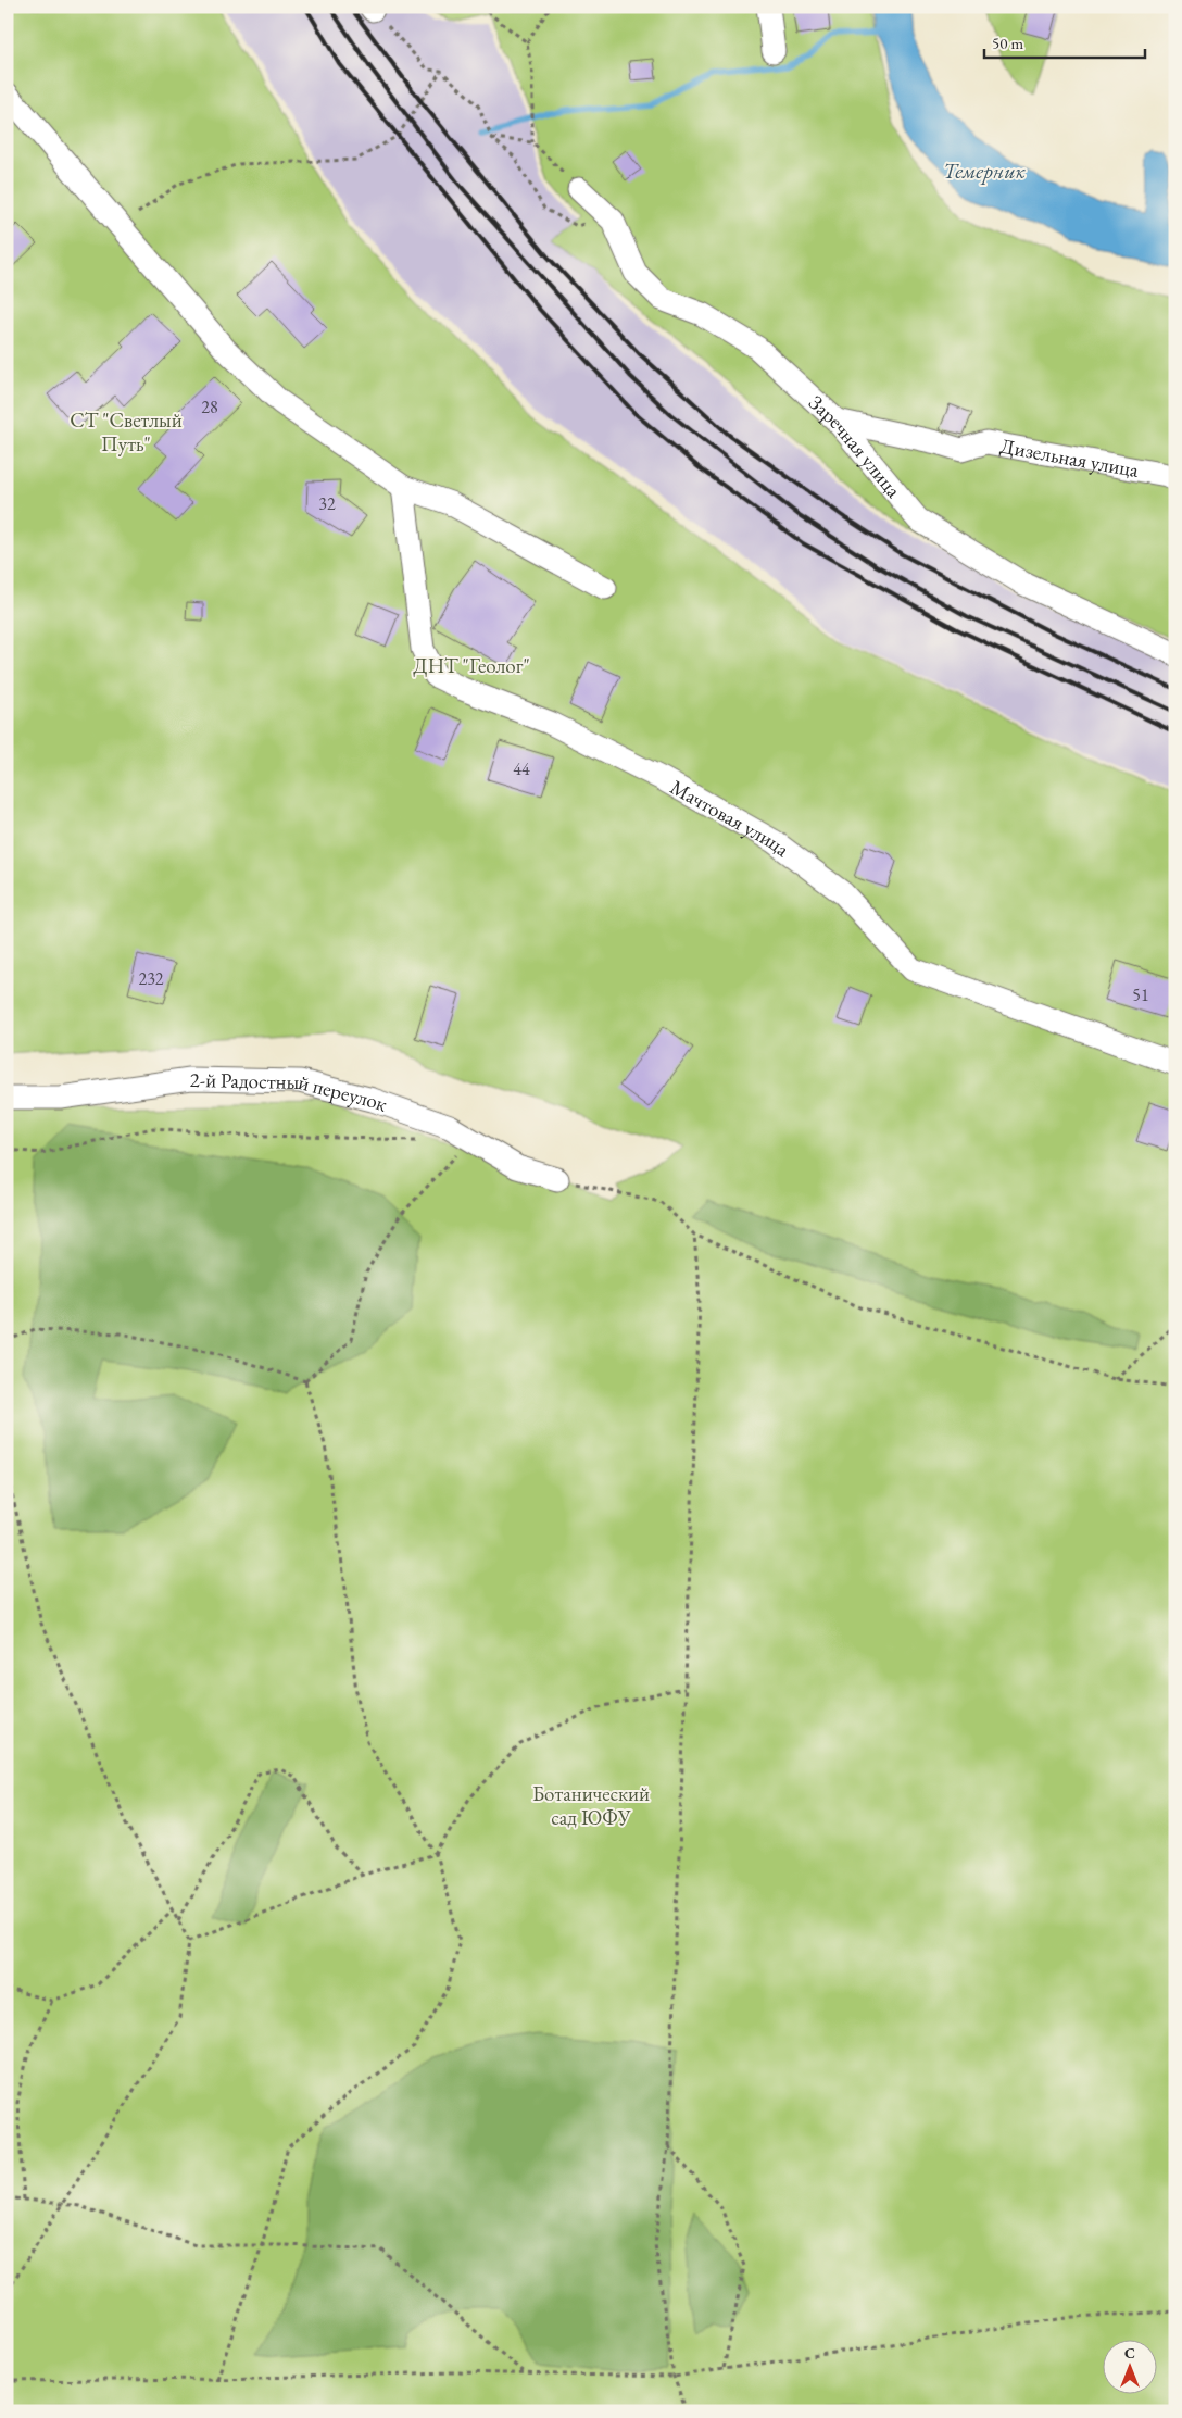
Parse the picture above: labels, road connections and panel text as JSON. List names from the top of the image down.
{
  "streets": {
    "street": [
      "Заречная улица",
      "Дизельная улица",
      "Мачтовая улица",
      "2-й Радостный переулок"
    ]
  },
  "crossings": [
    ["Заречная улица", "Дизельная улица"]
  ],
  "water": ["Темерник"],
  "parks": ["СТ \"Светлый Путь\"", "ДНТ \"Геолог\"", "Ботанический сад ЮФУ"],
  "house_numbers": [
    "28",
    "32",
    "44",
    "232",
    "51"
  ],
  "scale_bar": "50 m",
  "north": "top"
}
